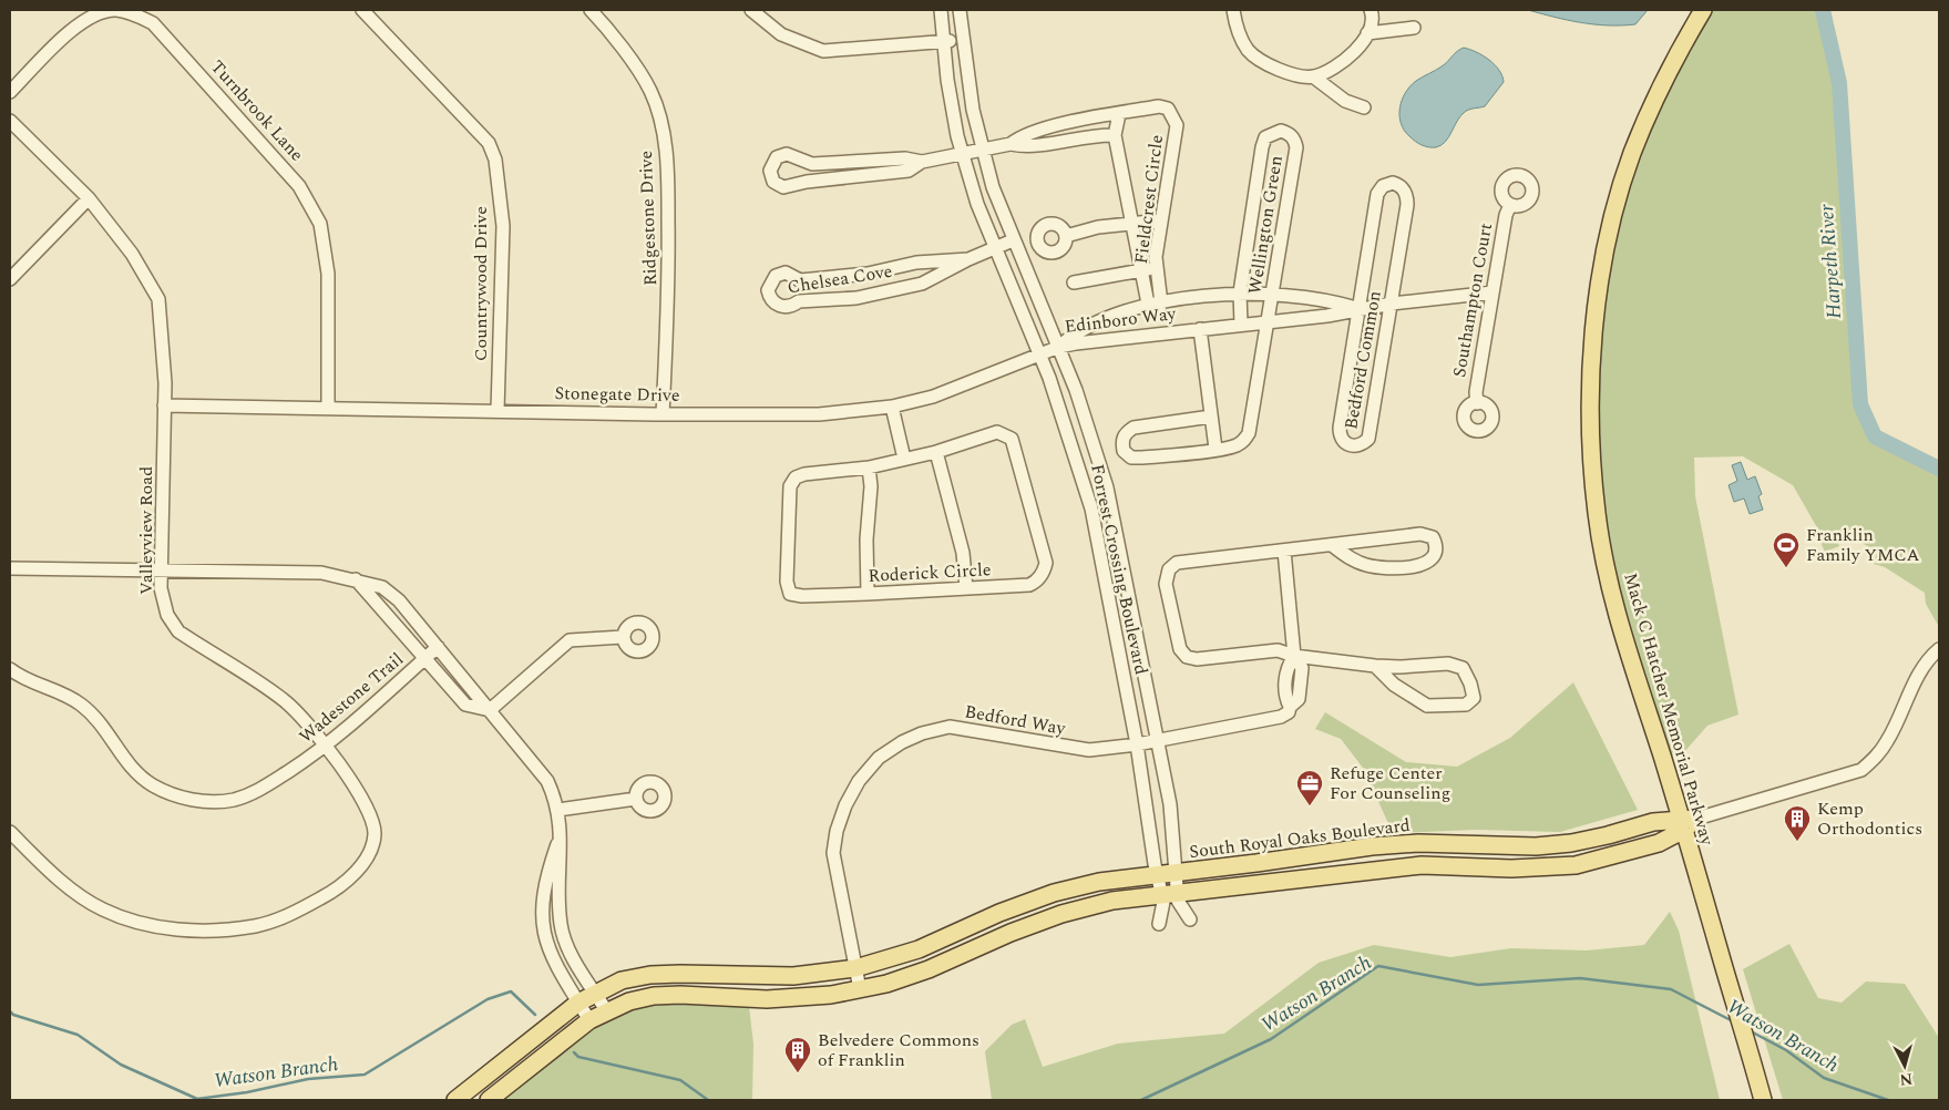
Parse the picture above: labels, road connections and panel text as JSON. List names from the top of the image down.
{
  "streets": {
    "main road": ["Mack C Hatcher Memorial Parkway", "South Royal Oaks Boulevard"],
    "street": [
      "Turnbrook Lane",
      "Fieldcrest Circle",
      "Ridgestone Drive",
      "Wellington Green",
      "Chelsea Cove",
      "Countrywood Drive",
      "Southampton Court",
      "Edinboro Way",
      "Bedford Common",
      "Stonegate Drive",
      "Valleyview Road",
      "Forrest Crossing Boulevard",
      "Roderick Circle",
      "Wadestone Trail",
      "Bedford Way"
    ]
  },
  "crossings": [
    ["Turnbrook Lane", "Stonegate Drive"],
    ["Fieldcrest Circle", "Edinboro Way"],
    ["Fieldcrest Circle", "Forrest Crossing Boulevard"],
    ["Ridgestone Drive", "Stonegate Drive"],
    ["Wellington Green", "Edinboro Way"],
    ["Chelsea Cove", "Forrest Crossing Boulevard"],
    ["Countrywood Drive", "Stonegate Drive"],
    ["Southampton Court", "Edinboro Way"],
    ["Edinboro Way", "Bedford Common"],
    ["Edinboro Way", "Stonegate Drive"],
    ["Edinboro Way", "Forrest Crossing Boulevard"],
    ["Stonegate Drive", "Valleyview Road"],
    ["Stonegate Drive", "Forrest Crossing Boulevard"],
    ["Valleyview Road", "Wadestone Trail"],
    ["Forrest Crossing Boulevard", "Bedford Way"],
    ["Forrest Crossing Boulevard", "South Royal Oaks Boulevard"],
    ["Mack C Hatcher Memorial Parkway", "South Royal Oaks Boulevard"],
    ["Bedford Way", "South Royal Oaks Boulevard"]
  ],
  "water": ["Harpeth River", "Watson Branch"],
  "places": {
    "sports": ["Franklin Family YMCA"],
    "office": ["Refuge Center For Counseling"],
    "building": ["Kemp Orthodontics", "Belvedere Commons of Franklin"]
  },
  "north": "bottom"
}
